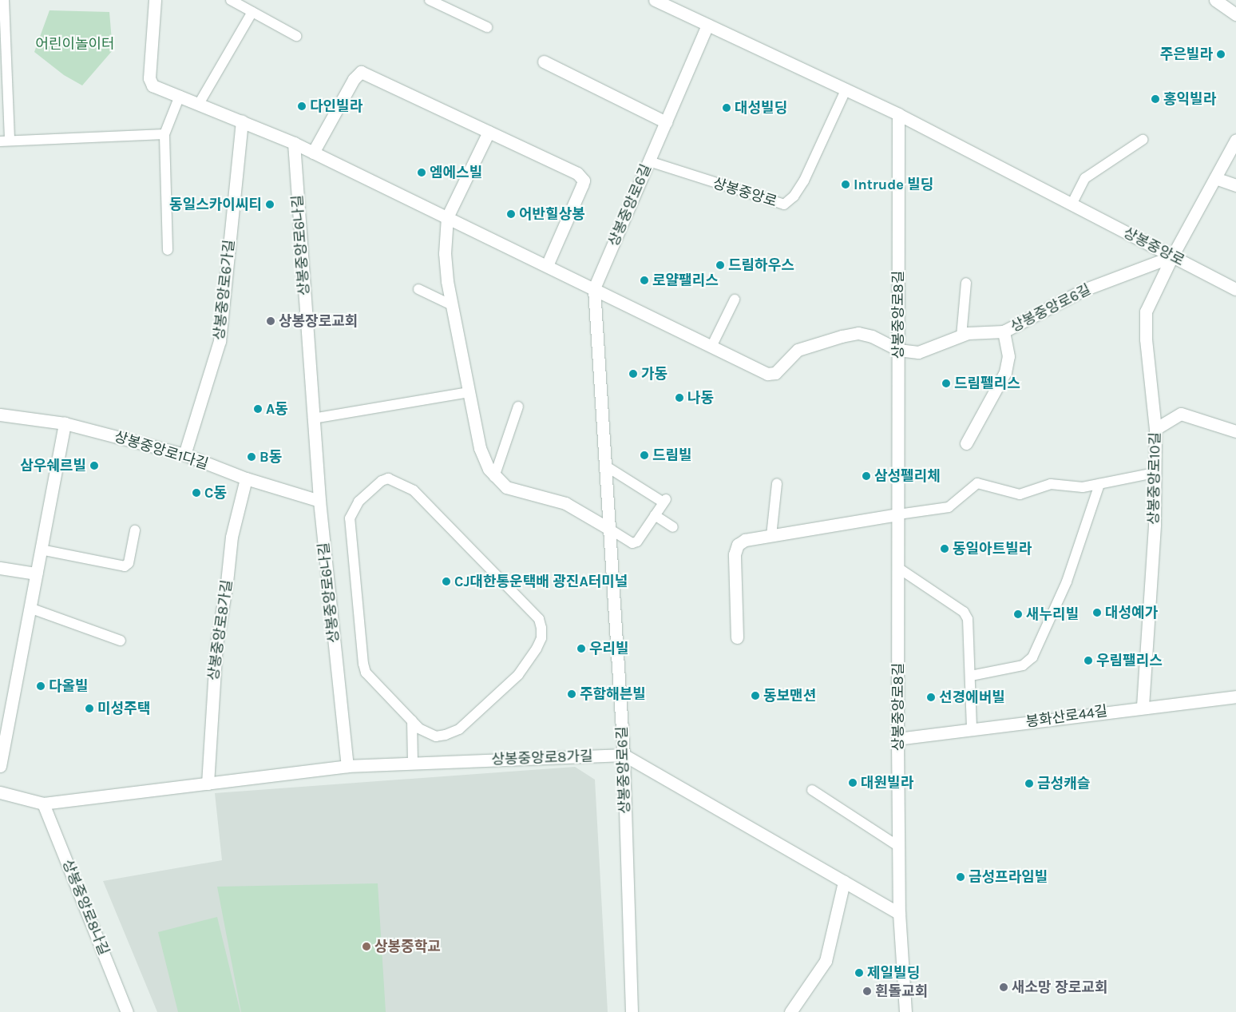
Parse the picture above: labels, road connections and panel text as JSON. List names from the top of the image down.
{
  "streets": {
    "street": [
      "상봉중앙로",
      "상봉중앙로6길",
      "상봉중앙로6나길",
      "상봉중앙로6가길",
      "상봉중앙로8길",
      "상봉중앙로1다길",
      "상봉중앙로10길",
      "상봉중앙로8가길",
      "봉화산로44길",
      "상봉중앙로8나길"
    ]
  },
  "crossings": [
    ["상봉중앙로", "상봉중앙로6길"],
    ["상봉중앙로", "상봉중앙로8길"],
    ["상봉중앙로", "상봉중앙로10길"],
    ["상봉중앙로6길", "상봉중앙로8길"],
    ["상봉중앙로6길", "상봉중앙로10길"],
    ["상봉중앙로6길", "상봉중앙로8가길"],
    ["상봉중앙로6나길", "상봉중앙로1다길"],
    ["상봉중앙로6나길", "상봉중앙로8가길"],
    ["상봉중앙로6가길", "상봉중앙로1다길"],
    ["상봉중앙로8길", "봉화산로44길"],
    ["상봉중앙로1다길", "상봉중앙로8가길"],
    ["상봉중앙로10길", "봉화산로44길"],
    ["상봉중앙로8가길", "상봉중앙로8나길"]
  ],
  "parks": ["어린이놀이터"],
  "places": [
    "주은빌라",
    "홍익빌라",
    "다인빌라",
    "대성빌딩",
    "엠에스빌",
    "Intrude 빌딩",
    "동일스카이씨티",
    "어반힐상봉",
    "드림하우스",
    "로얄팰리스",
    "상봉장로교회",
    "가동",
    "드림펠리스",
    "나동",
    "A동",
    "드림빌",
    "B동",
    "삼우쉐르빌",
    "삼성펠리체",
    "C동",
    "동일아트빌라",
    "CJ대한통운택배 광진A터미널",
    "대성예가",
    "새누리빌",
    "우리빌",
    "우림팰리스",
    "다올빌",
    "주함해븐빌",
    "동보맨션",
    "선경에버빌",
    "미성주택",
    "대원빌라",
    "금성캐슬",
    "금성프라임빌",
    "상봉중학교",
    "제일빌딩",
    "새소망 장로교회",
    "흰돌교회"
  ]
}
